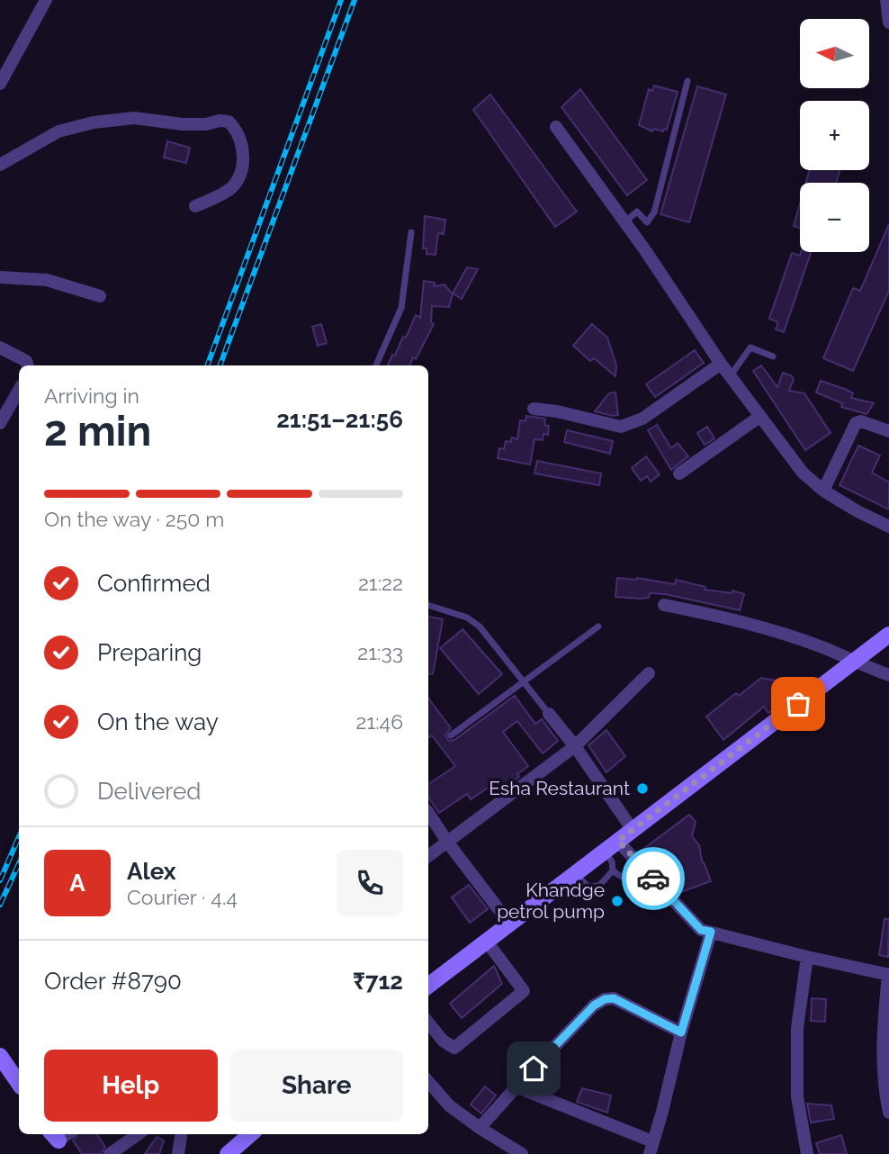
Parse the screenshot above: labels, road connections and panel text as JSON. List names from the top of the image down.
{
  "places": ["Esha Restaurant", "Khandge petrol pump"],
  "north": "left",
  "page": {
    "map_buttons": ["+", "−"],
    "heading": ["2 min", "Arriving in", "21:51–21:56"],
    "panel": [
      "Alex",
      "Courier · 4.4",
      "Order #8790",
      "₹712"
    ],
    "bar": "On the way · 250 m",
    "list": [
      ["Confirmed", "21:22"],
      ["Preparing", "21:33"],
      ["On the way", "21:46"],
      "Delivered"
    ],
    "round": "A",
    "buttons": ["Help", "Share"]
  }
}
